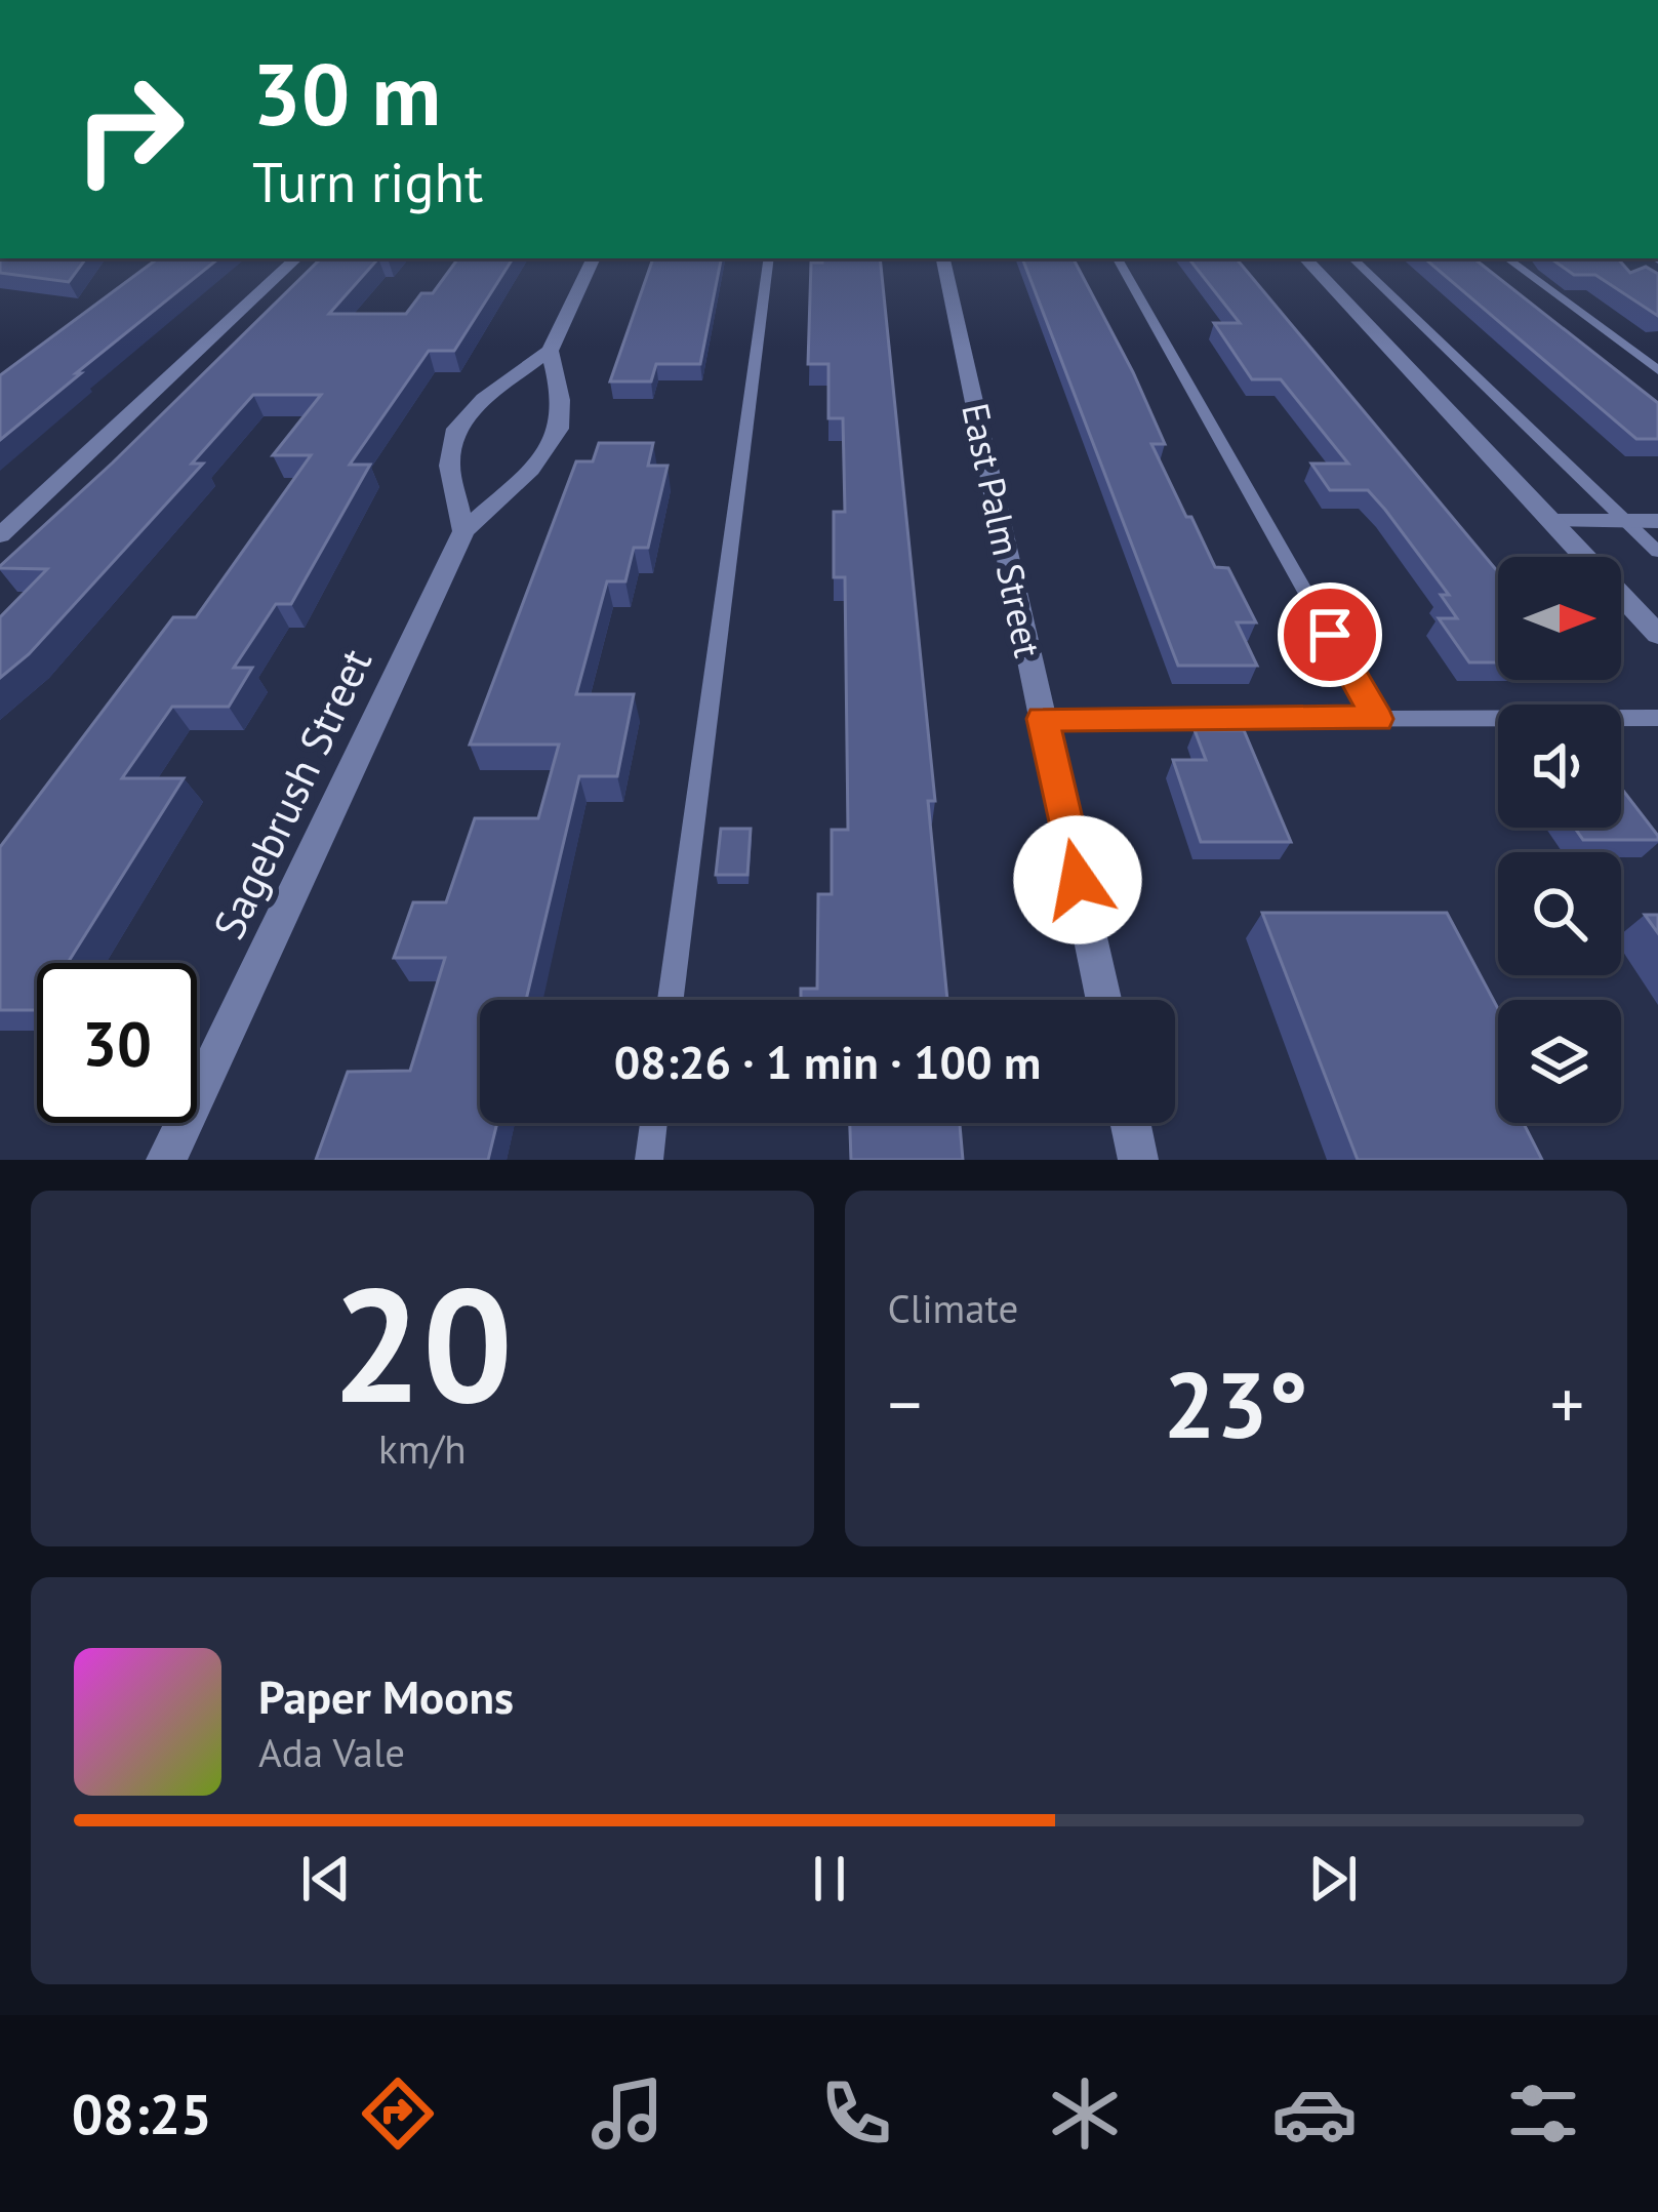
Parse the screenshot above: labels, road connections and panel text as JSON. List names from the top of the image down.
{
  "streets": {
    "street": ["East Palm Street", "Sagebrush Street"]
  },
  "north": "right",
  "page": {
    "turn": ["30 m", "Turn right"],
    "limit": "30",
    "trip": "08:26 · 1 min · 100 m",
    "tile": [
      ["20", "km/h"],
      "Climate"
    ],
    "heat": ["−", "23°", "+"],
    "song": ["Paper Moons", "Ada Vale"],
    "tabs": "08:25"
  }
}
